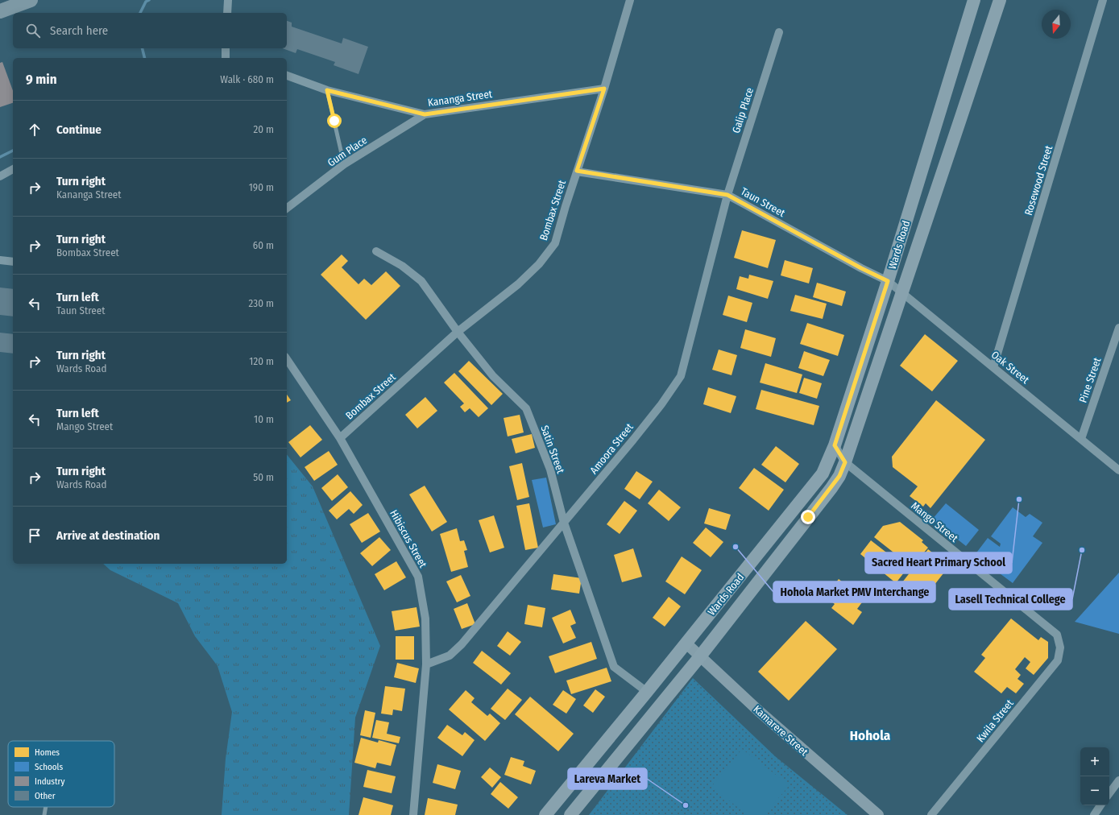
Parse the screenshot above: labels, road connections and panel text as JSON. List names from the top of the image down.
{
  "streets": {
    "main road": ["Wards Road"],
    "street": [
      "Kananga Street",
      "Galip Place",
      "Gum Place",
      "Rosewood Street",
      "Taun Street",
      "Bombax Street",
      "Oak Street",
      "Pine Street",
      "Amoora Street",
      "Satin Street",
      "Mango Street",
      "Hibiscus Street",
      "Kwila Street",
      "Kamarere Street"
    ]
  },
  "crossings": [
    ["Kananga Street", "Gum Place"],
    ["Kananga Street", "Bombax Street"],
    ["Galip Place", "Taun Street"],
    ["Galip Place", "Amoora Street"],
    ["Rosewood Street", "Oak Street"],
    ["Taun Street", "Bombax Street"],
    ["Taun Street", "Wards Road"],
    ["Taun Street", "Oak Street"],
    ["Taun Street", "Amoora Street"],
    ["Bombax Street", "Satin Street"],
    ["Bombax Street", "Hibiscus Street"],
    ["Wards Road", "Oak Street"],
    ["Wards Road", "Satin Street"],
    ["Wards Road", "Mango Street"],
    ["Wards Road", "Kamarere Street"],
    ["Oak Street", "Pine Street"],
    ["Amoora Street", "Satin Street"],
    ["Amoora Street", "Hibiscus Street"],
    ["Mango Street", "Kwila Street"]
  ],
  "districts": ["Hohola"],
  "places": [
    "Sacred Heart Primary School",
    "Hohola Market PMV Interchange",
    "Lasell Technical College",
    "Lareva Market"
  ],
  "legend": [
    "Homes",
    "Schools",
    "Industry",
    "Other"
  ],
  "north": "bottom",
  "page": {
    "search": "Search here",
    "heading": ["9 min", "Walk · 680 m"],
    "list": [
      ["Continue", "20 m"],
      ["Turn right", "Kananga Street", "190 m"],
      ["Turn right", "Bombax Street", "60 m"],
      ["Turn left", "Taun Street", "230 m"],
      ["Turn right", "Wards Road", "120 m"],
      ["Turn left", "Mango Street", "10 m"],
      ["Turn right", "Wards Road", "50 m"],
      "Arrive at destination"
    ],
    "map_buttons": ["+", "−"]
  }
}
